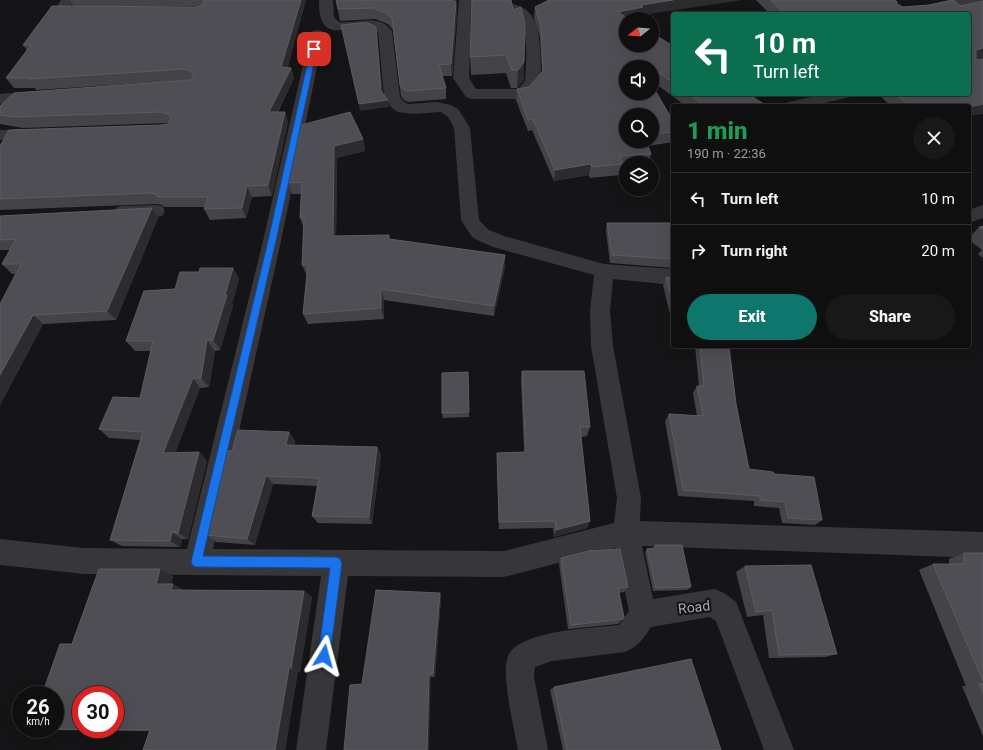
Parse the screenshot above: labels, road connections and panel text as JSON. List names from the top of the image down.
{
  "streets": {
    "street": ["Road"]
  },
  "north": "left",
  "page": {
    "turn": ["10 m", "Turn left"],
    "heading": ["1 min", "190 m · 22:36"],
    "list": [
      {
        "name": "Turn left",
        "value": "10 m"
      },
      {
        "name": "Turn right",
        "value": "20 m"
      }
    ],
    "buttons": ["Exit", "Share"],
    "speed": "26 km/h",
    "limit": "30"
  }
}
